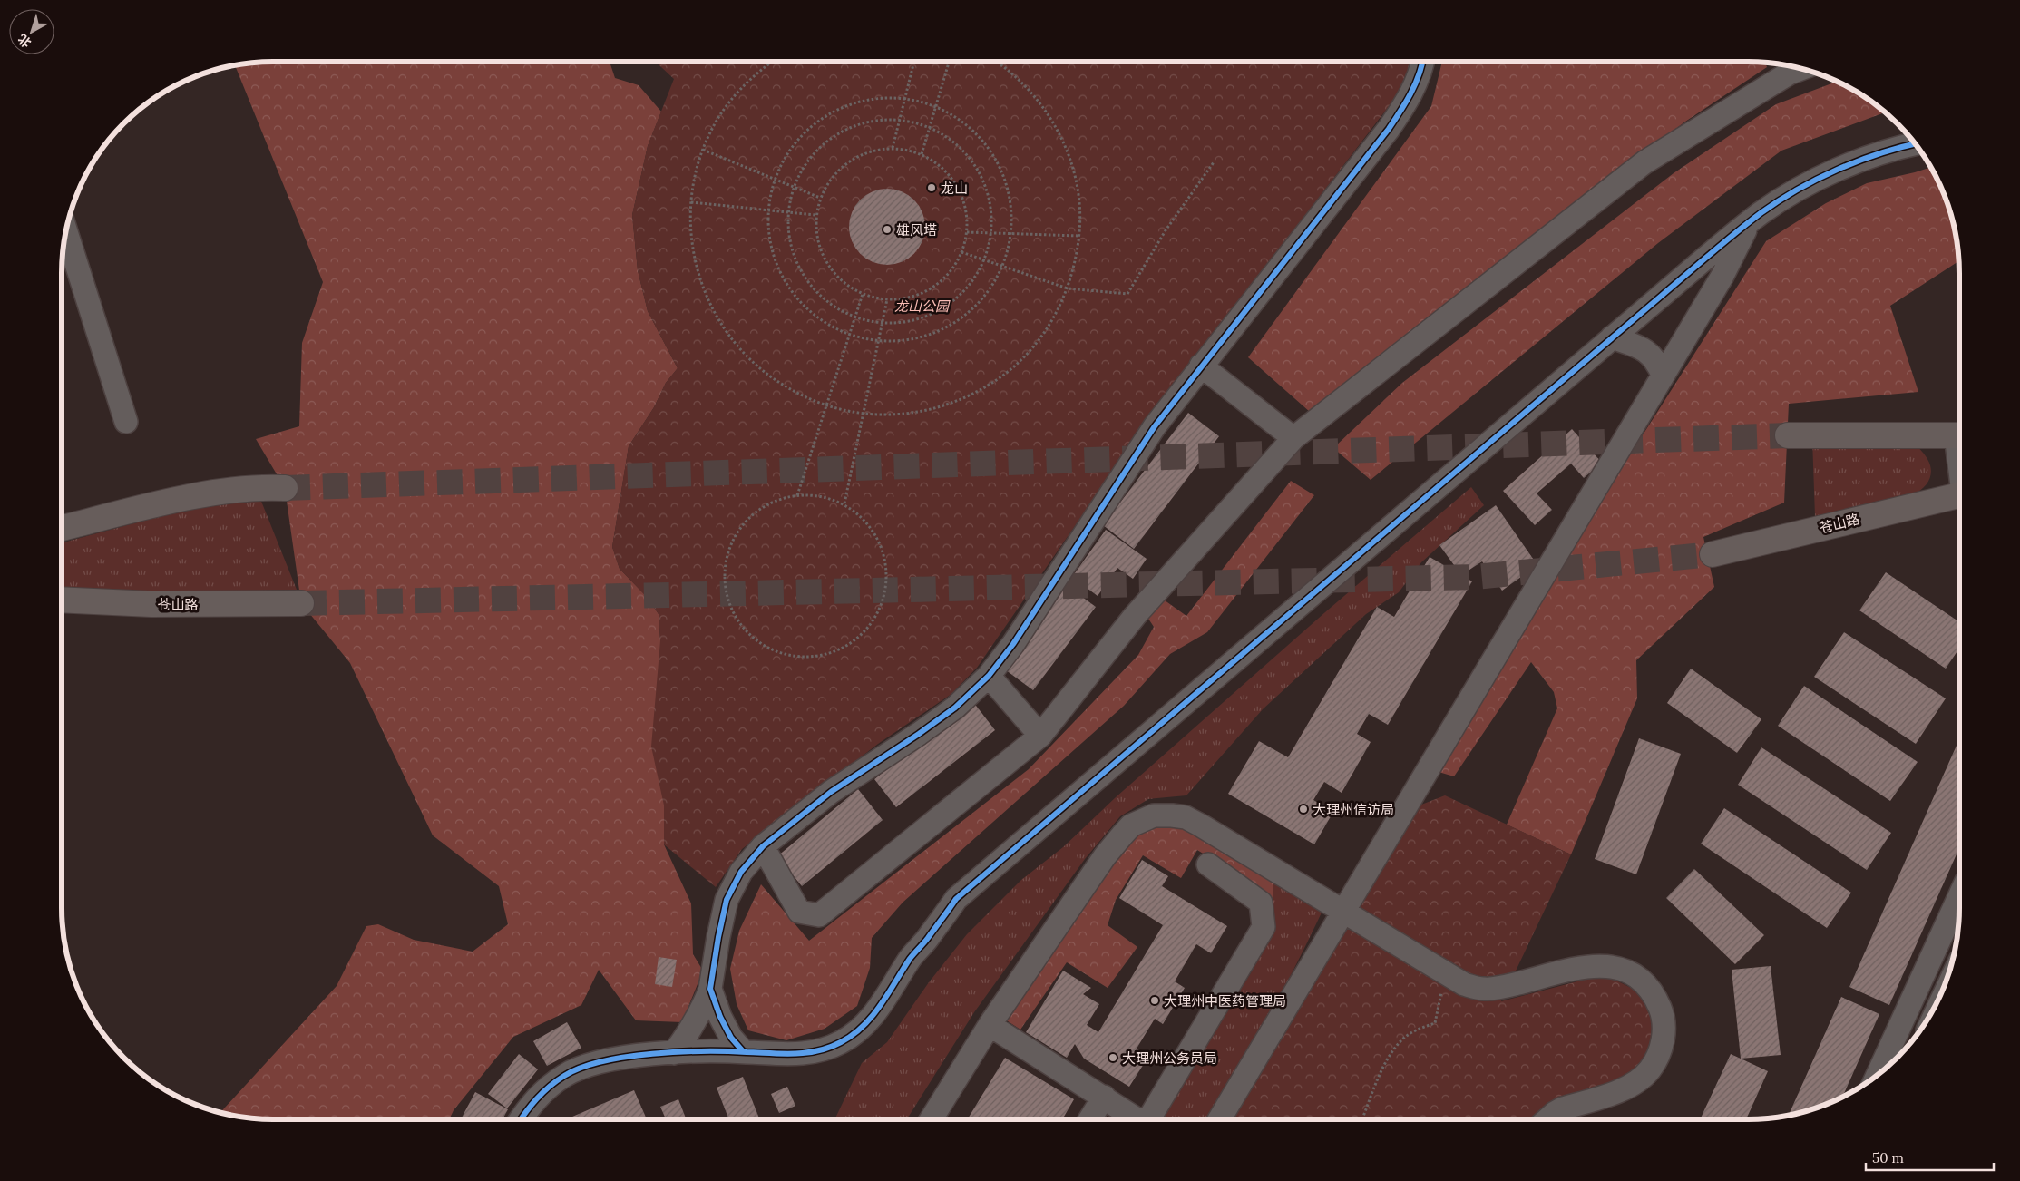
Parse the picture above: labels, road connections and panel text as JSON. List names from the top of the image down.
{
  "streets": {
    "main road": ["苍山路"]
  },
  "parks": ["龙山公园"],
  "places": [
    "龙山",
    "雄风塔",
    "大理州信访局",
    "大理州中医药管理局",
    "大理州公务员局"
  ],
  "scale_bar": "50 m",
  "north": "bottom left"
}
